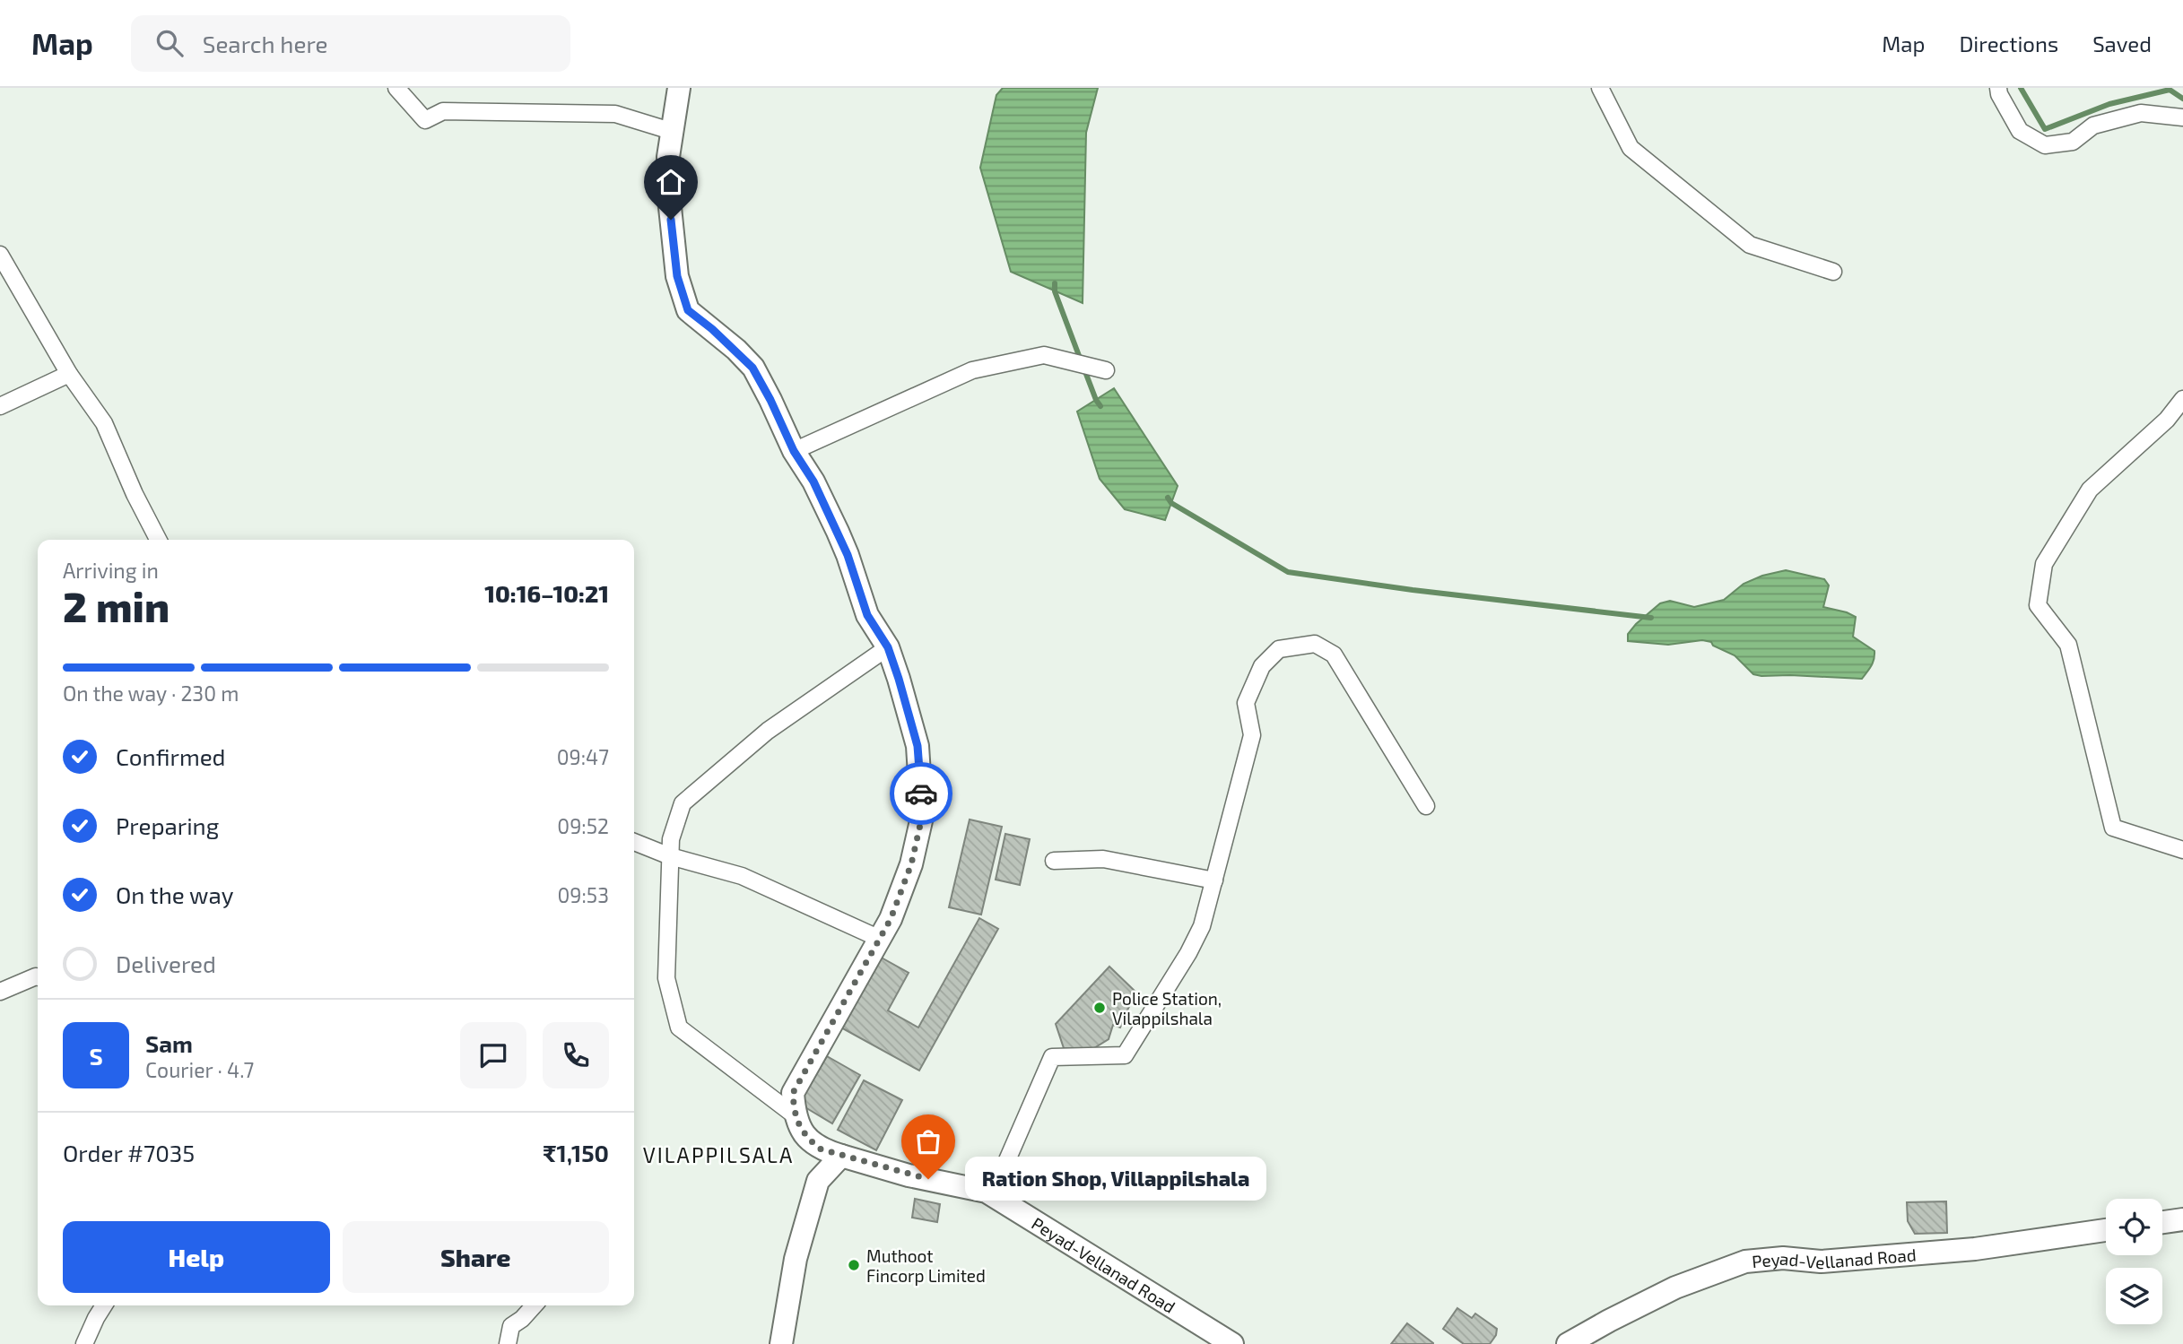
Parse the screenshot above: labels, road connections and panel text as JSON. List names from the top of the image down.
{
  "streets": {
    "main road": ["Peyad-Vellanad Road"]
  },
  "districts": ["VILAPPILSALA"],
  "places": ["Police Station, Vilappilshala", "Ration Shop, Villappilshala", "Muthoot Fincorp Limited"],
  "page": {
    "header": "Map",
    "search": "Search here",
    "nav": ["Map", "Directions", "Saved"],
    "heading": ["2 min", "Arriving in", "10:16–10:21"],
    "panel": [
      "Sam",
      "Courier · 4.7",
      "Order #7035",
      "₹1,150"
    ],
    "bar": "On the way · 230 m",
    "list": [
      ["Confirmed", "09:47"],
      ["Preparing", "09:52"],
      ["On the way", "09:53"],
      "Delivered"
    ],
    "round": "S",
    "bubble": "Ration Shop, Villappilshala",
    "buttons": ["Help", "Share"]
  }
}
